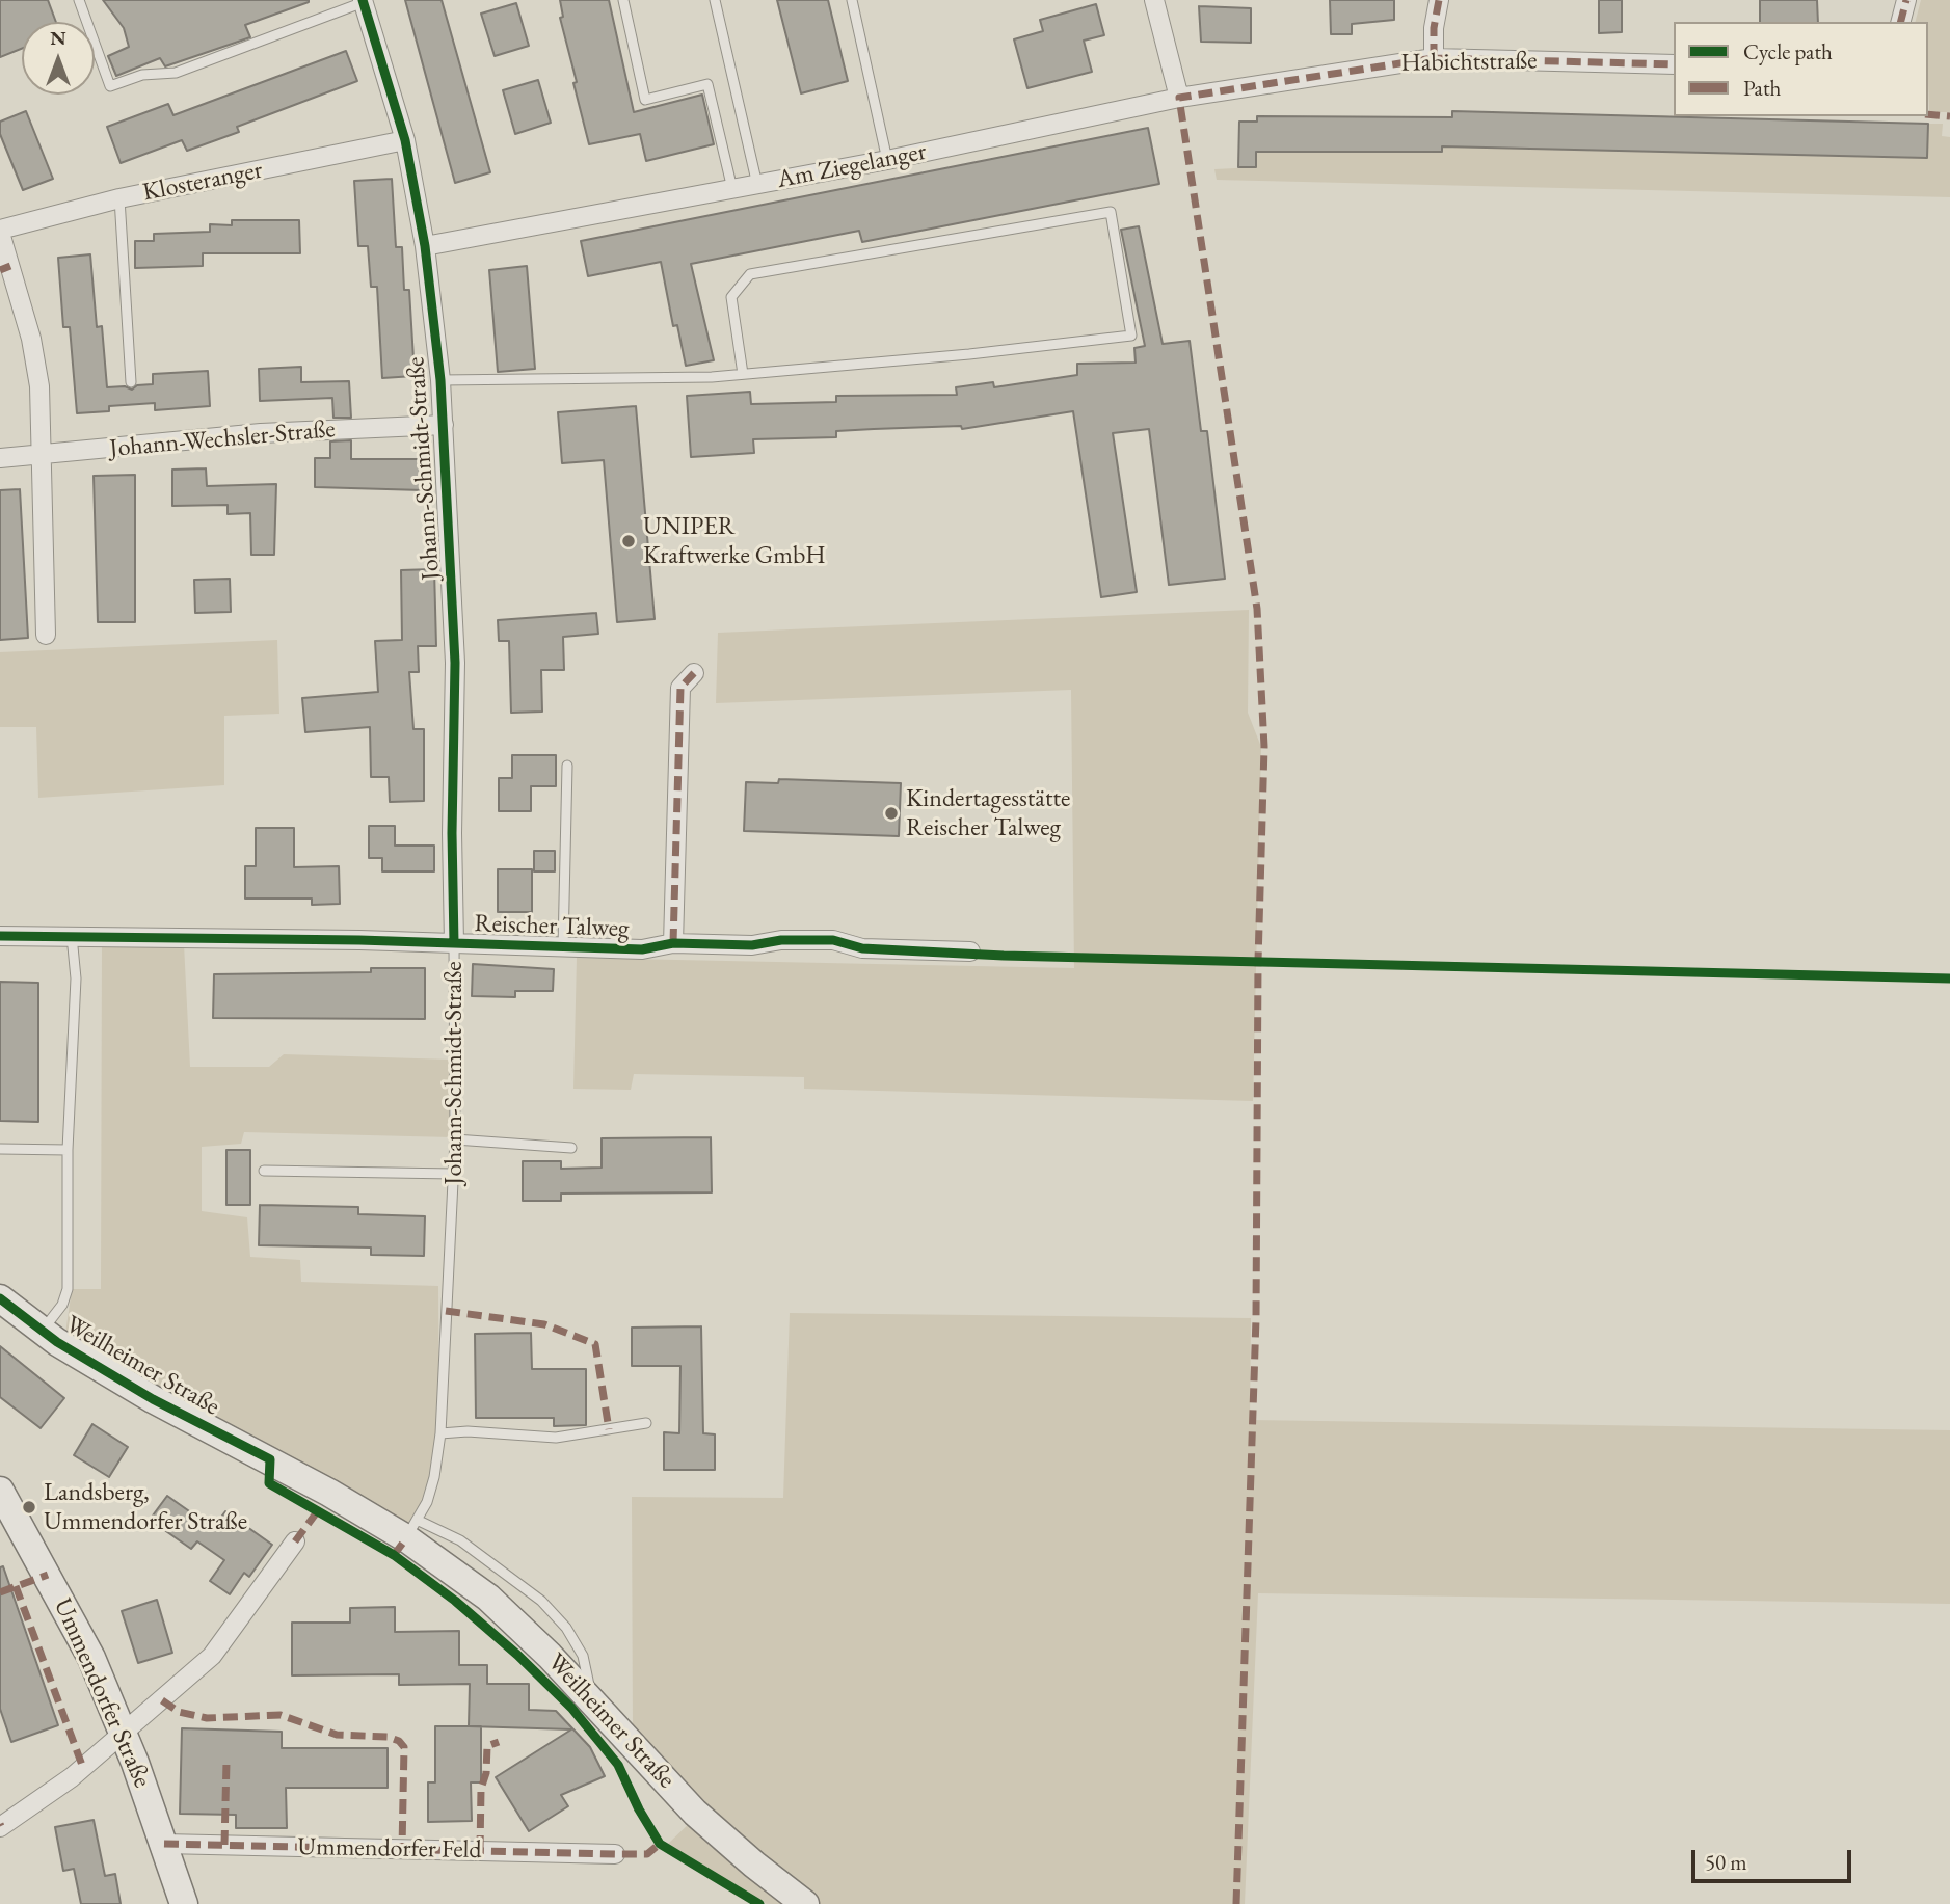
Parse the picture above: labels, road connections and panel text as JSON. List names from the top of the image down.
{
  "streets": {
    "street": [
      "Habichtstraße",
      "Am Ziegelanger",
      "Klosteranger",
      "Johann-Wechsler-Straße",
      "Johann-Schmidt-Straße",
      "Reischer Talweg",
      "Weilheimer Straße",
      "Ummendorfer Straße",
      "Ummendorfer Feld"
    ]
  },
  "crossings": [
    ["Habichtstraße", "Am Ziegelanger"],
    ["Am Ziegelanger", "Johann-Schmidt-Straße"],
    ["Klosteranger", "Johann-Schmidt-Straße"],
    ["Johann-Wechsler-Straße", "Johann-Schmidt-Straße"],
    ["Johann-Schmidt-Straße", "Reischer Talweg"],
    ["Johann-Schmidt-Straße", "Weilheimer Straße"],
    ["Ummendorfer Straße", "Ummendorfer Feld"]
  ],
  "places": ["UNIPER Kraftwerke GmbH", "Kindertagesstätte Reischer Talweg", "Landsberg, Ummendorfer Straße"],
  "legend": ["Cycle path", "Path"],
  "scale_bar": "50 m",
  "north": "top"
}
